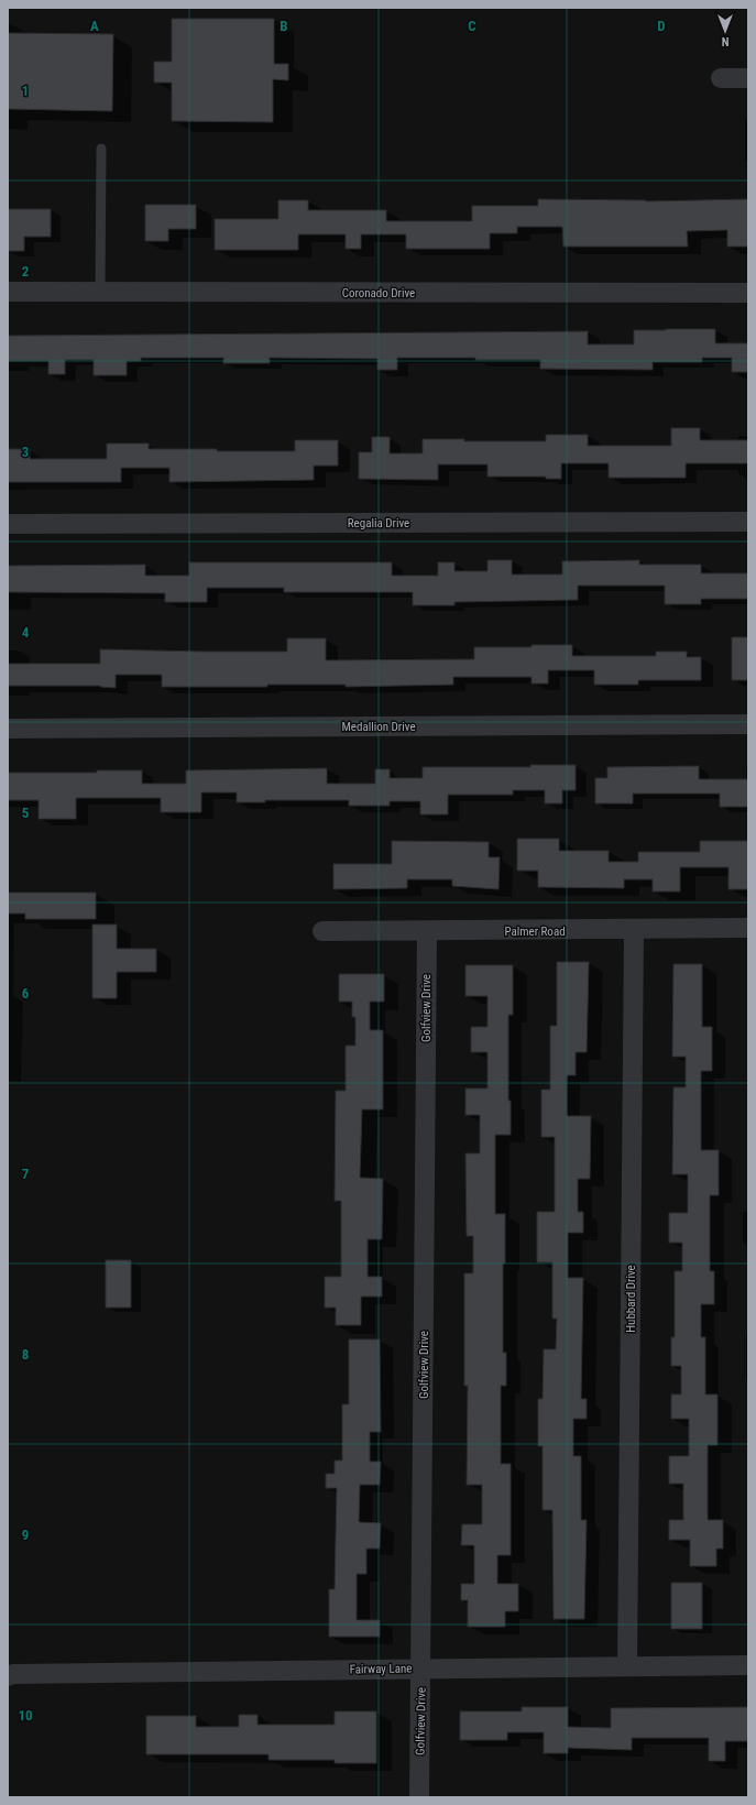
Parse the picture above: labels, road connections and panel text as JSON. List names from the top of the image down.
{
  "streets": {
    "street": [
      "Coronado Drive",
      "Regalia Drive",
      "Medallion Drive",
      "Palmer Road",
      "Golfview Drive",
      "Hubbard Drive",
      "Fairway Lane"
    ]
  },
  "crossings": [
    ["Palmer Road", "Golfview Drive"],
    ["Palmer Road", "Hubbard Drive"],
    ["Golfview Drive", "Fairway Lane"],
    ["Hubbard Drive", "Fairway Lane"]
  ],
  "north": "bottom",
  "grid": {
    "columns": [
      "A",
      "B",
      "C",
      "D"
    ],
    "rows": [
      "1",
      "2",
      "3",
      "4",
      "5",
      "6",
      "7",
      "8",
      "9",
      "10"
    ]
  }
}
